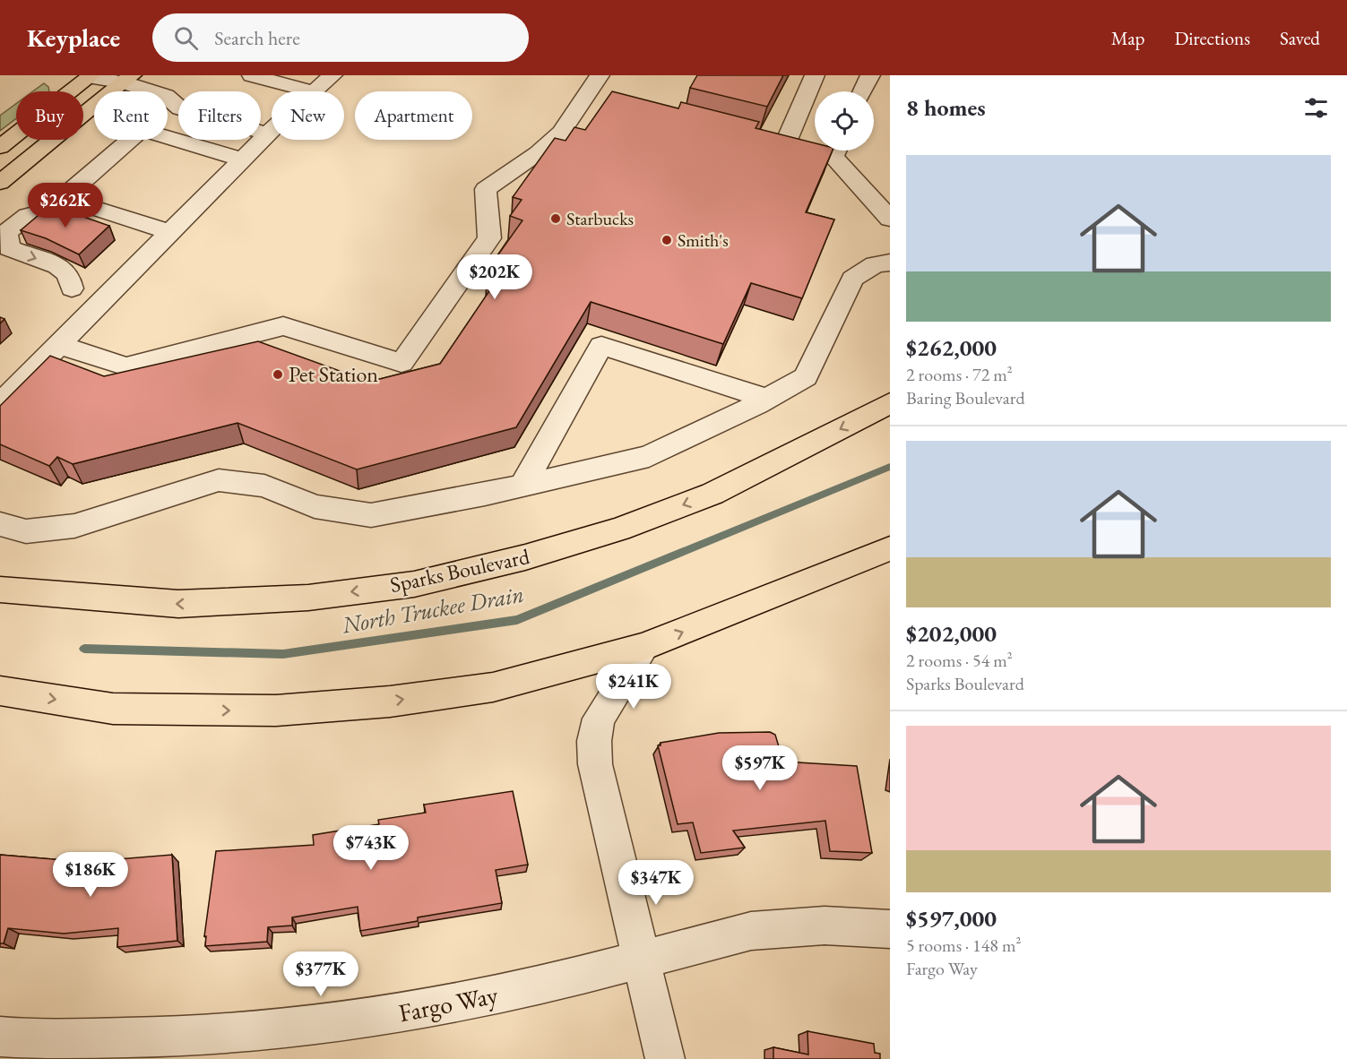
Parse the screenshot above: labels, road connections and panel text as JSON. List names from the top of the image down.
{
  "streets": {
    "main road": ["Sparks Boulevard"],
    "street": ["Fargo Way"]
  },
  "water": ["North Truckee Drain"],
  "places": ["Starbucks", "Smith's", "Pet Station"],
  "page": {
    "header": "Keyplace",
    "search": "Search here",
    "nav": ["Map", "Directions", "Saved"],
    "heading": "8 homes",
    "chip": [
      "Buy",
      "Rent",
      "Filters",
      "New",
      "Apartment"
    ],
    "list": [
      {
        "name": "$262,000",
        "note": "2 rooms · 72 m² · Baring Boulevard"
      },
      {
        "name": "$202,000",
        "note": "2 rooms · 54 m² · Sparks Boulevard"
      },
      {
        "name": "$597,000",
        "note": "5 rooms · 148 m² · Fargo Way"
      }
    ],
    "price": [
      "$262K",
      "$202K",
      "$241K",
      "$597K",
      "$743K",
      "$186K",
      "$347K",
      "$377K"
    ]
  }
}
